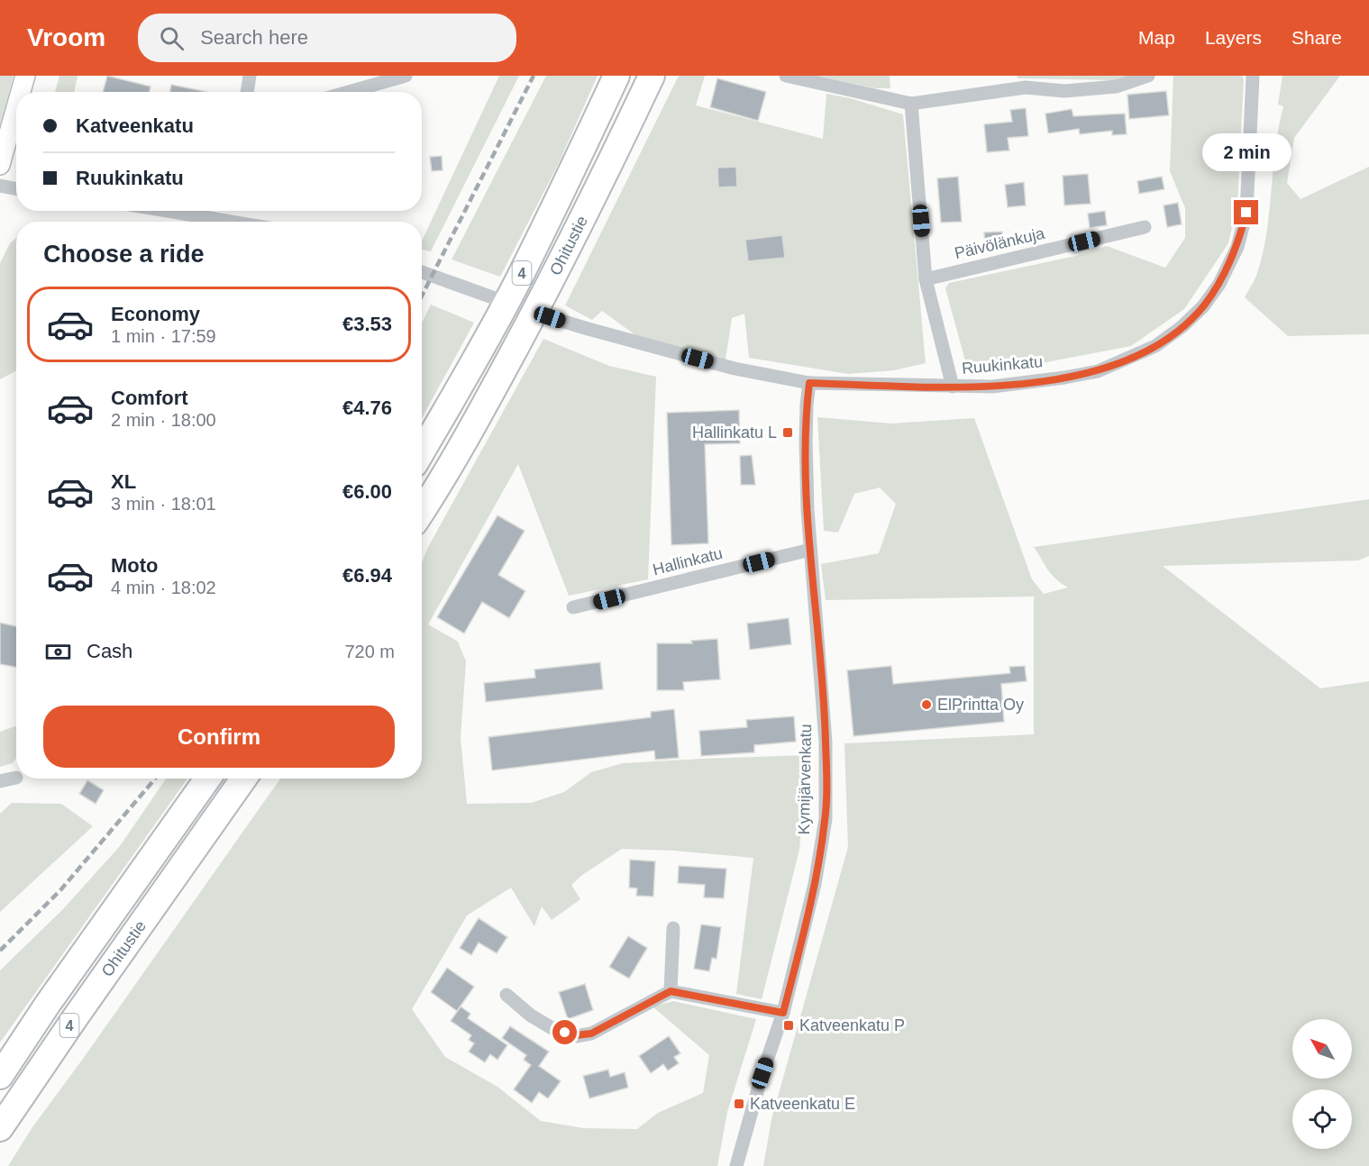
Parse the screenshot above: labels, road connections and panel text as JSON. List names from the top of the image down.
{
  "streets": {
    "highway": ["Ohitustie", "4"],
    "street": [
      "Päivölänkuja",
      "Ruukinkatu",
      "Hallinkatu",
      "Kymijärvenkatu"
    ]
  },
  "crossings": [
    ["Ruukinkatu", "Kymijärvenkatu"],
    ["Hallinkatu", "Kymijärvenkatu"]
  ],
  "places": {
    "transit": ["Hallinkatu L", "Katveenkatu P", "Katveenkatu E"],
    "other": ["ElPrintta Oy"]
  },
  "north": "top left",
  "page": {
    "header": "Vroom",
    "search": "Search here",
    "nav": ["Map", "Layers", "Share"],
    "banner": ["Katveenkatu", "Ruukinkatu"],
    "bubble": "2 min",
    "heading": "Choose a ride",
    "list": [
      {
        "name": "Economy",
        "note": "1 min · 17:59",
        "value": "€3.53"
      },
      {
        "name": "Comfort",
        "note": "2 min · 18:00",
        "value": "€4.76"
      },
      {
        "name": "XL",
        "note": "3 min · 18:01",
        "value": "€6.00"
      },
      {
        "name": "Moto",
        "note": "4 min · 18:02",
        "value": "€6.94"
      }
    ],
    "pay": ["Cash", "720 m"],
    "buttons": "Confirm"
  }
}
